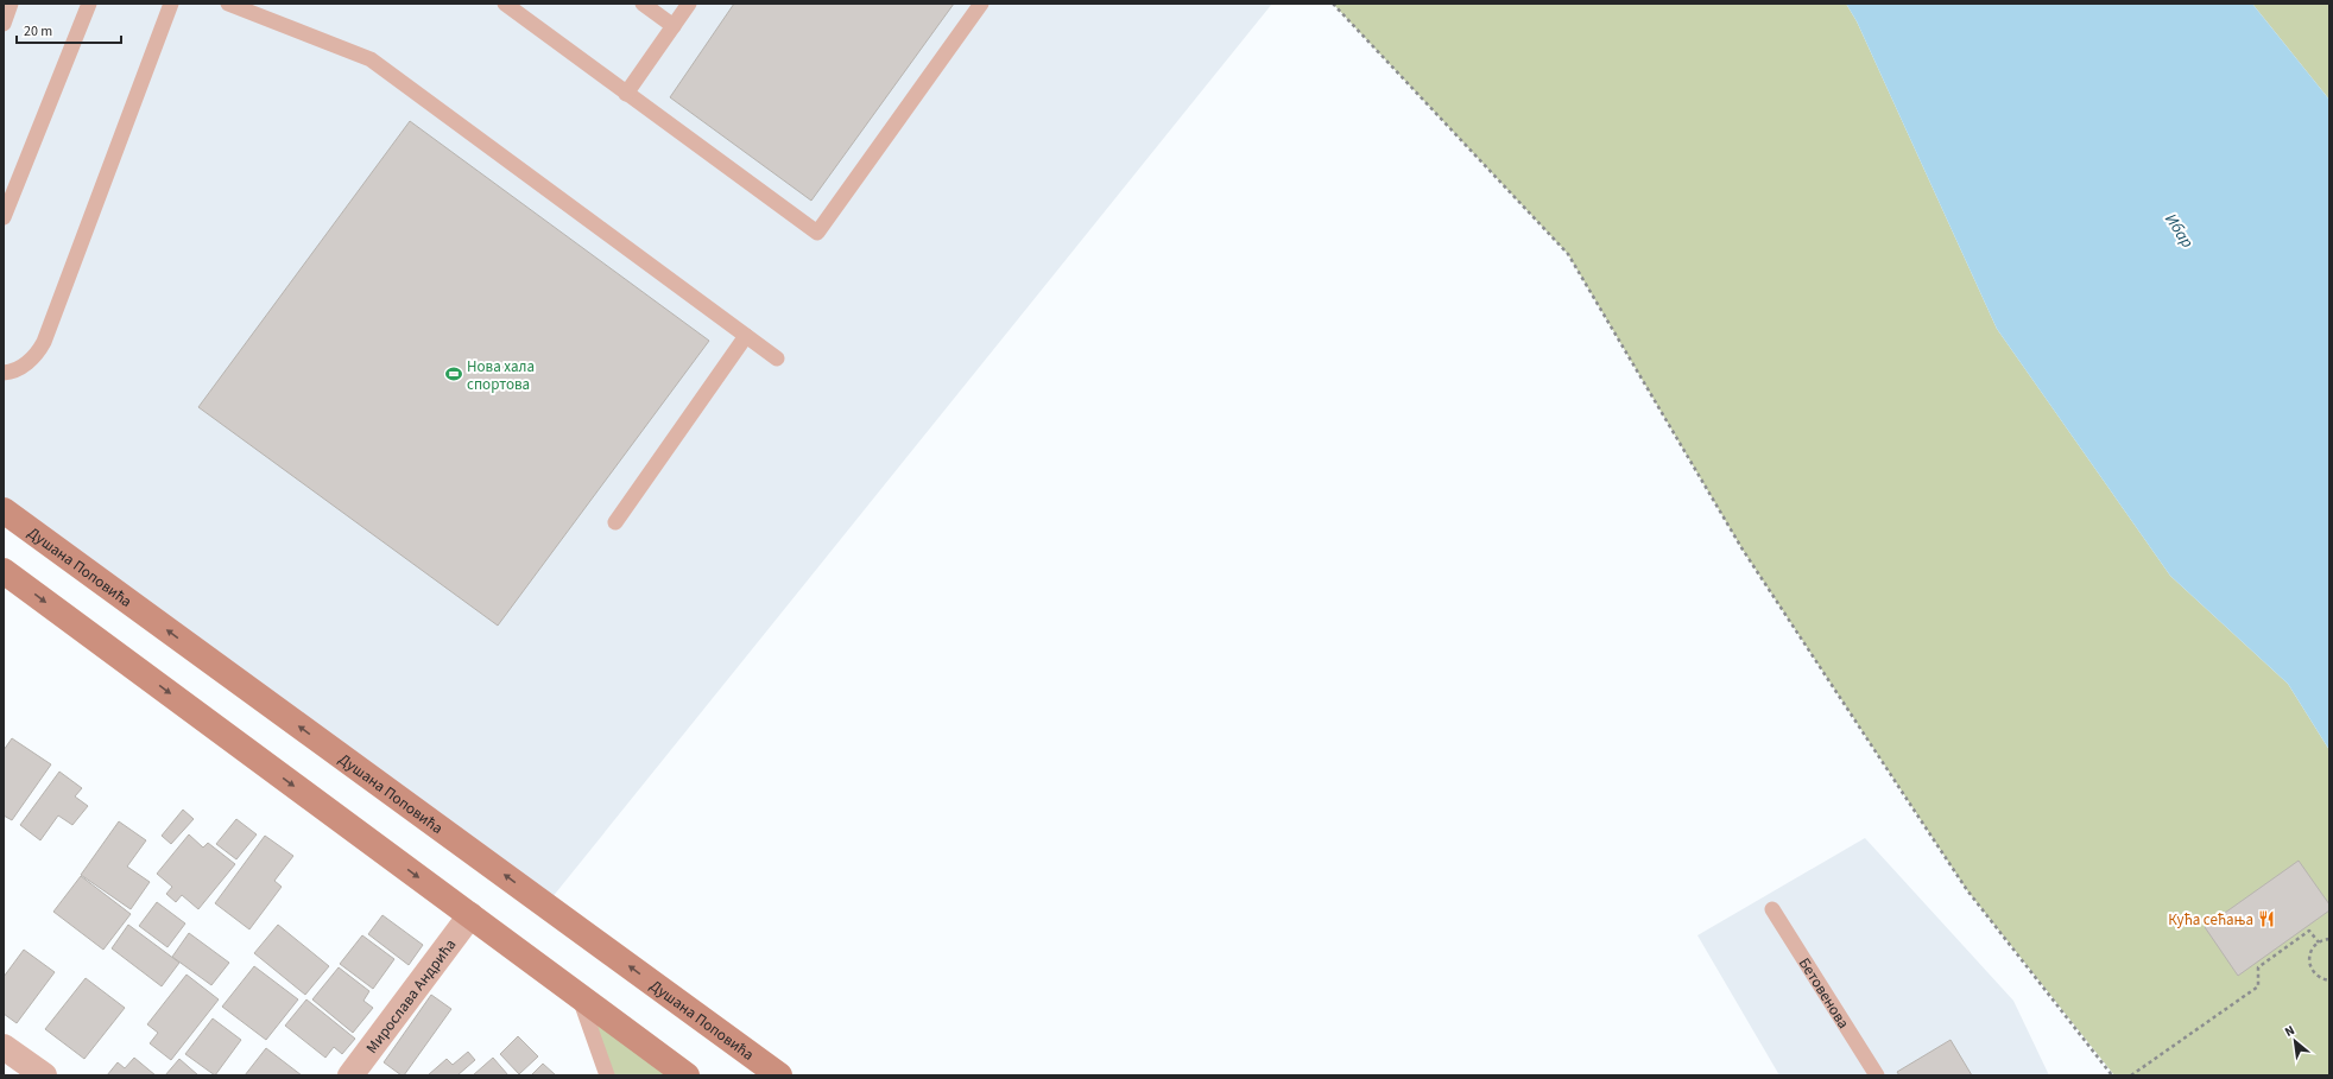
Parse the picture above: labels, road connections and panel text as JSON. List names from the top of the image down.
{
  "streets": {
    "main road": ["Душана Поповића"],
    "street": ["Мирослава Андрића"],
    "lane": ["Бетовенова"]
  },
  "water": ["Ибар"],
  "places": {
    "sports": ["Нова хала спортова"],
    "restaurant": ["Кућа сећања"]
  },
  "scale_bar": "20 m",
  "north": "top left"
}
